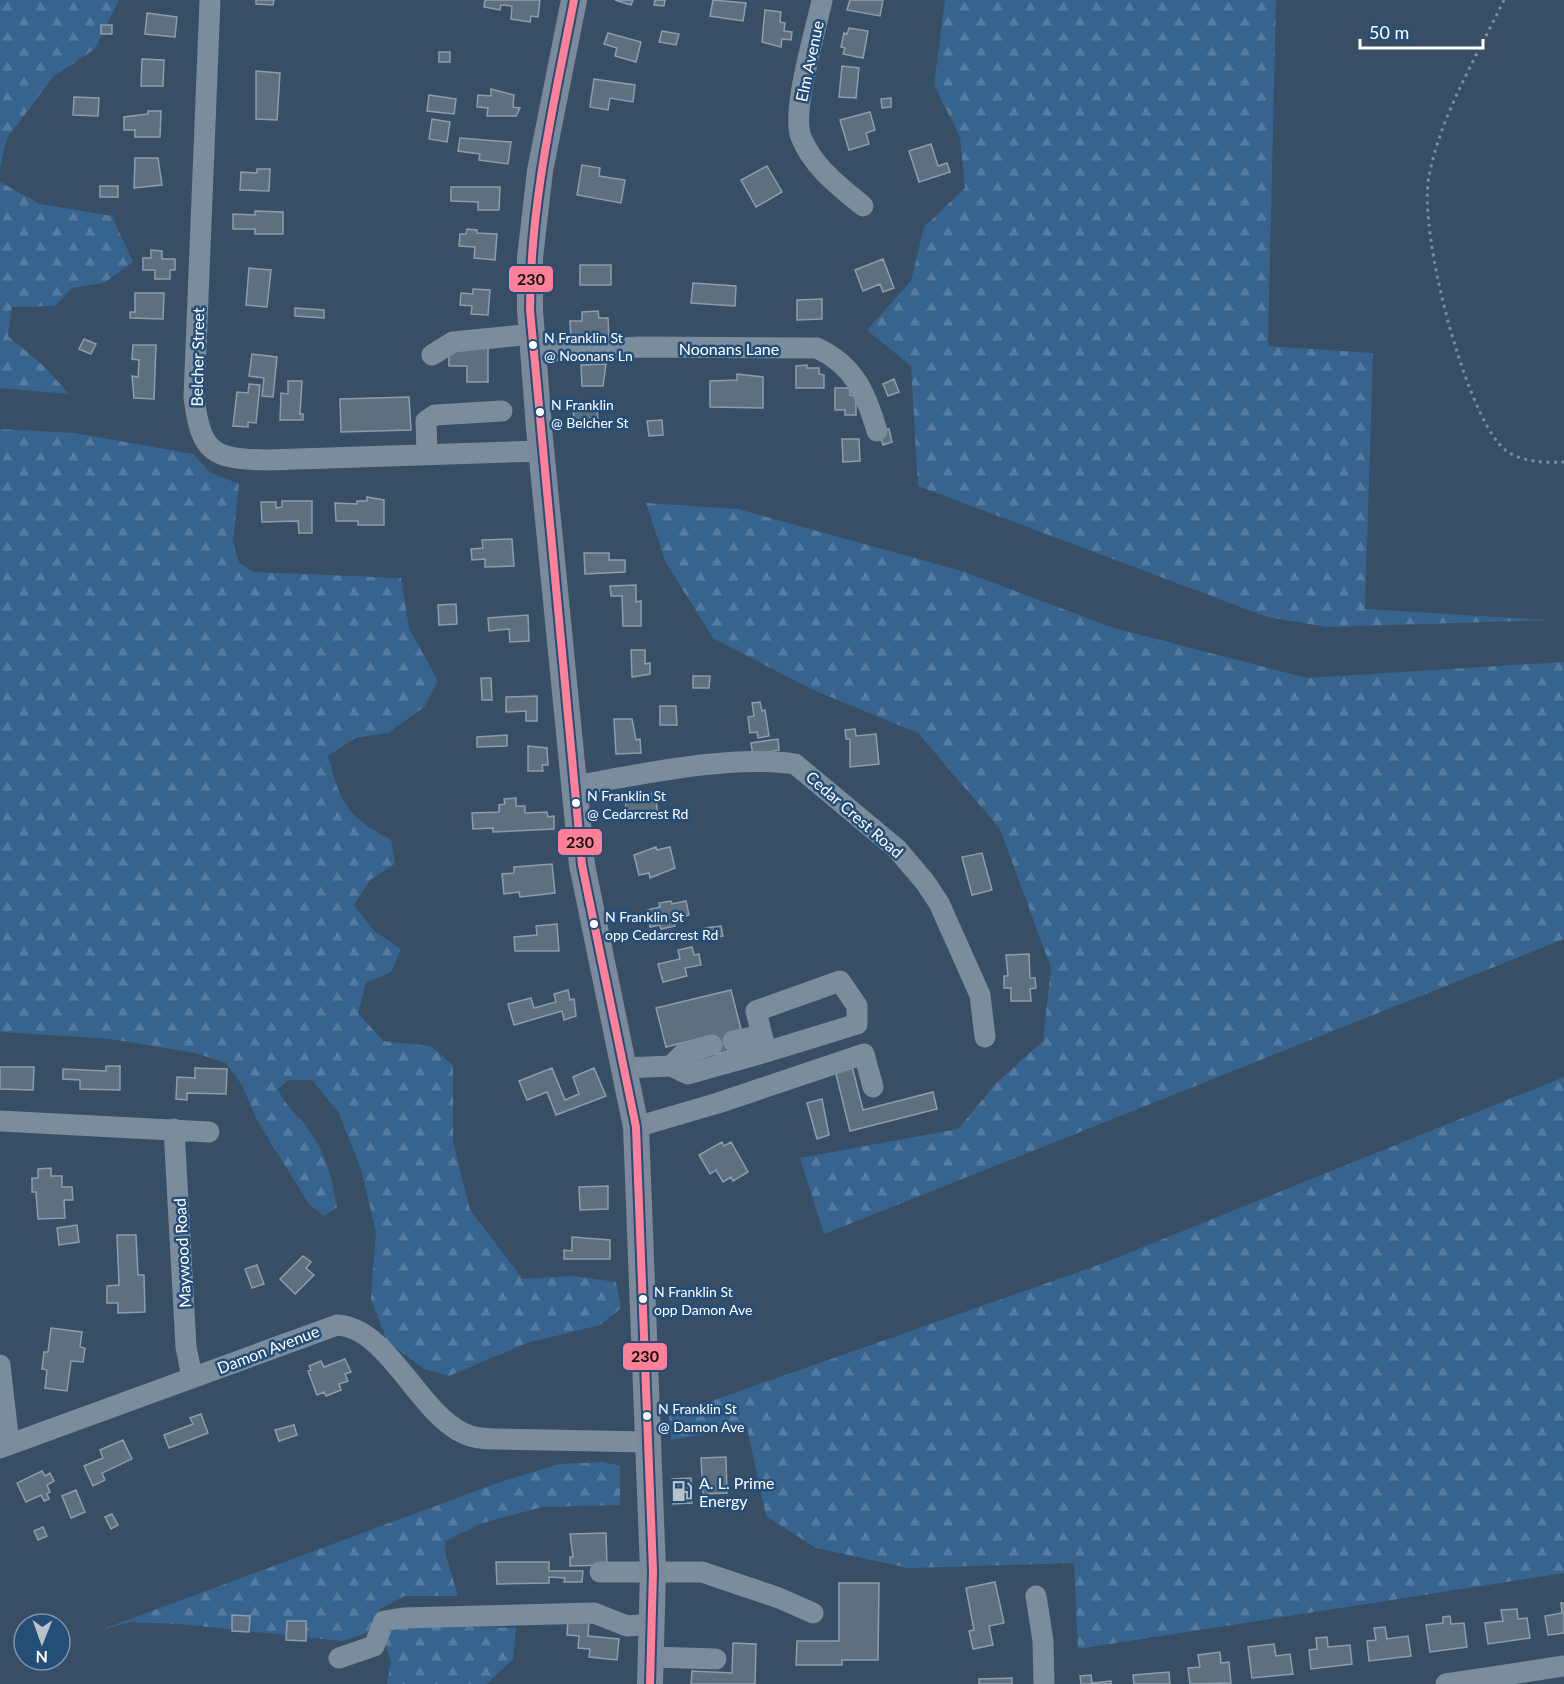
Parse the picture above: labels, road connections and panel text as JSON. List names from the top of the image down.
{
  "streets": {
    "street": [
      "Elm Avenue",
      "Noonans Lane",
      "Belcher Street",
      "Cedar Crest Road",
      "Maywood Road",
      "Damon Avenue"
    ]
  },
  "crossings": [
    ["Maywood Road", "Damon Avenue"]
  ],
  "places": {
    "other": [
      "N Franklin St @ Noonans Ln",
      "N Franklin @ Belcher St",
      "N Franklin St @ Cedarcrest Rd",
      "N Franklin St opp Cedarcrest Rd",
      "N Franklin St opp Damon Ave",
      "N Franklin St @ Damon Ave"
    ],
    "fuel station": ["A. L. Prime Energy"]
  },
  "lines": ["transit line 230"],
  "scale_bar": "50 m",
  "north": "bottom"
}
